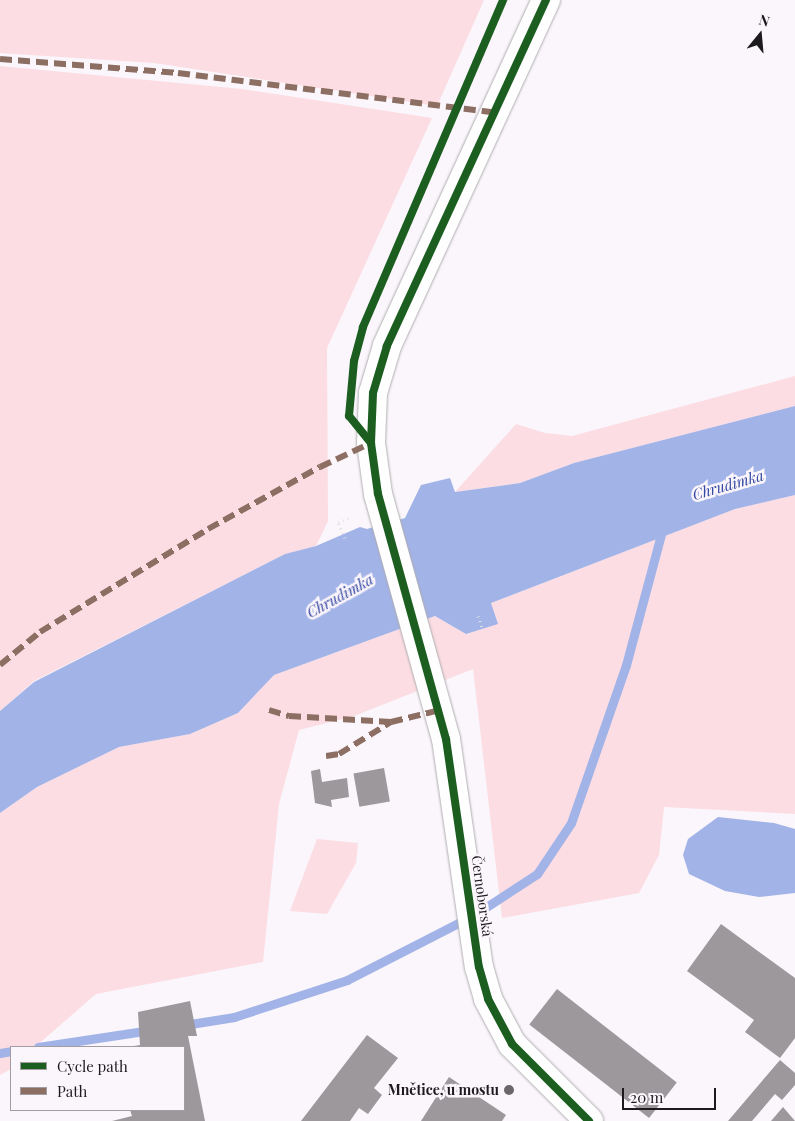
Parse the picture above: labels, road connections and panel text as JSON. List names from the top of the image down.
{
  "streets": {
    "street": ["Černoborská"]
  },
  "water": ["Chrudimka"],
  "places": ["Mnětice, u mostu"],
  "legend": ["Cycle path", "Path"],
  "scale_bar": "20 m",
  "north": "top"
}
